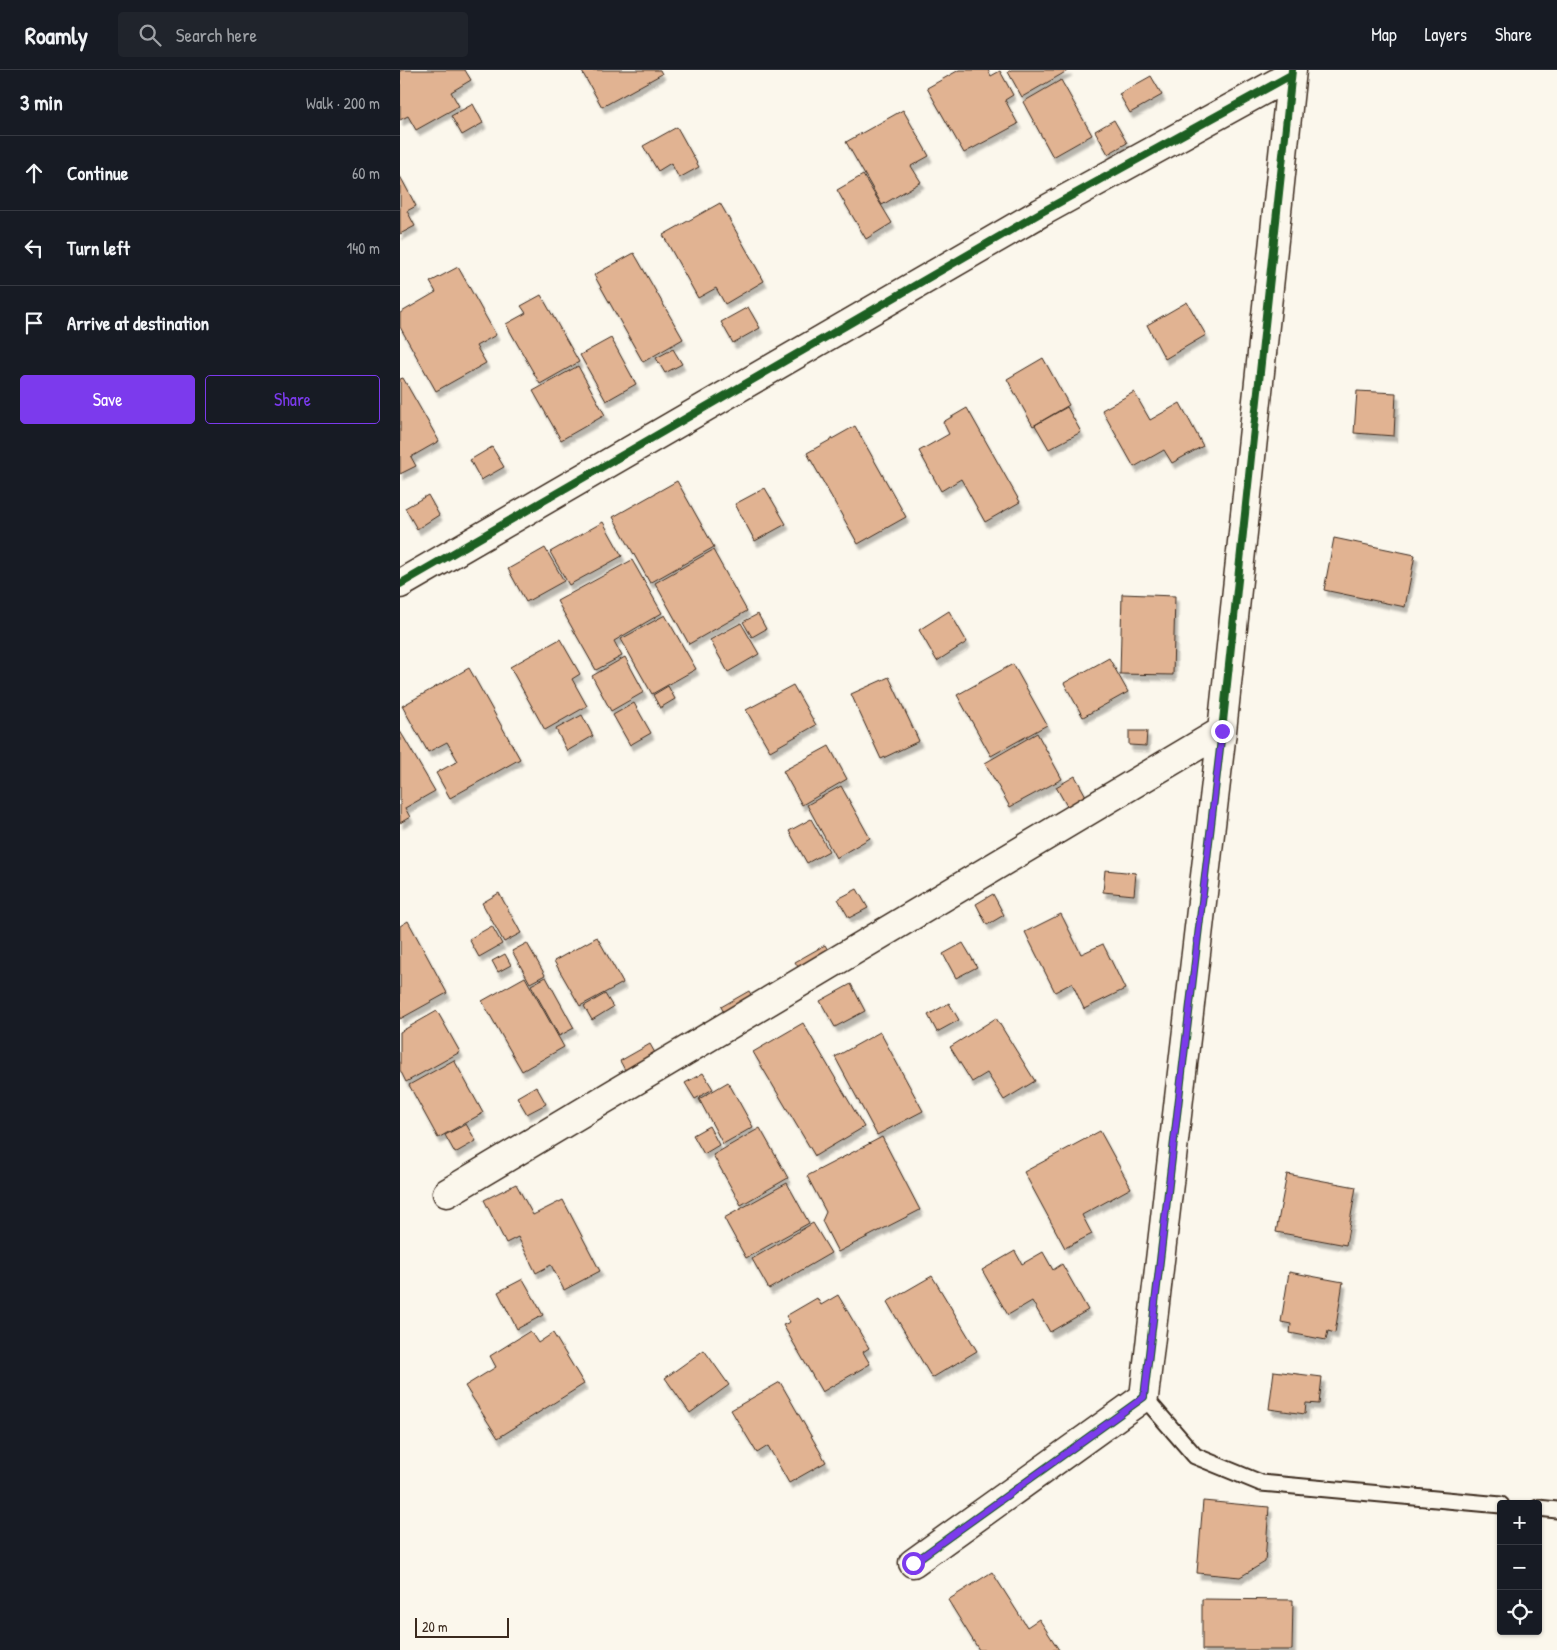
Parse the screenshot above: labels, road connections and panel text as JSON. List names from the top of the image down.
{
  "scale_bar": "20 m",
  "page": {
    "header": "Roamly",
    "search": "Search here",
    "nav": ["Map", "Layers", "Share"],
    "heading": ["3 min", "Walk · 200 m"],
    "list": [
      ["Continue", "60 m"],
      ["Turn left", "140 m"],
      "Arrive at destination"
    ],
    "buttons": ["Save", "Share"],
    "map_buttons": ["+", "−"],
    "scale": "20 m"
  }
}
